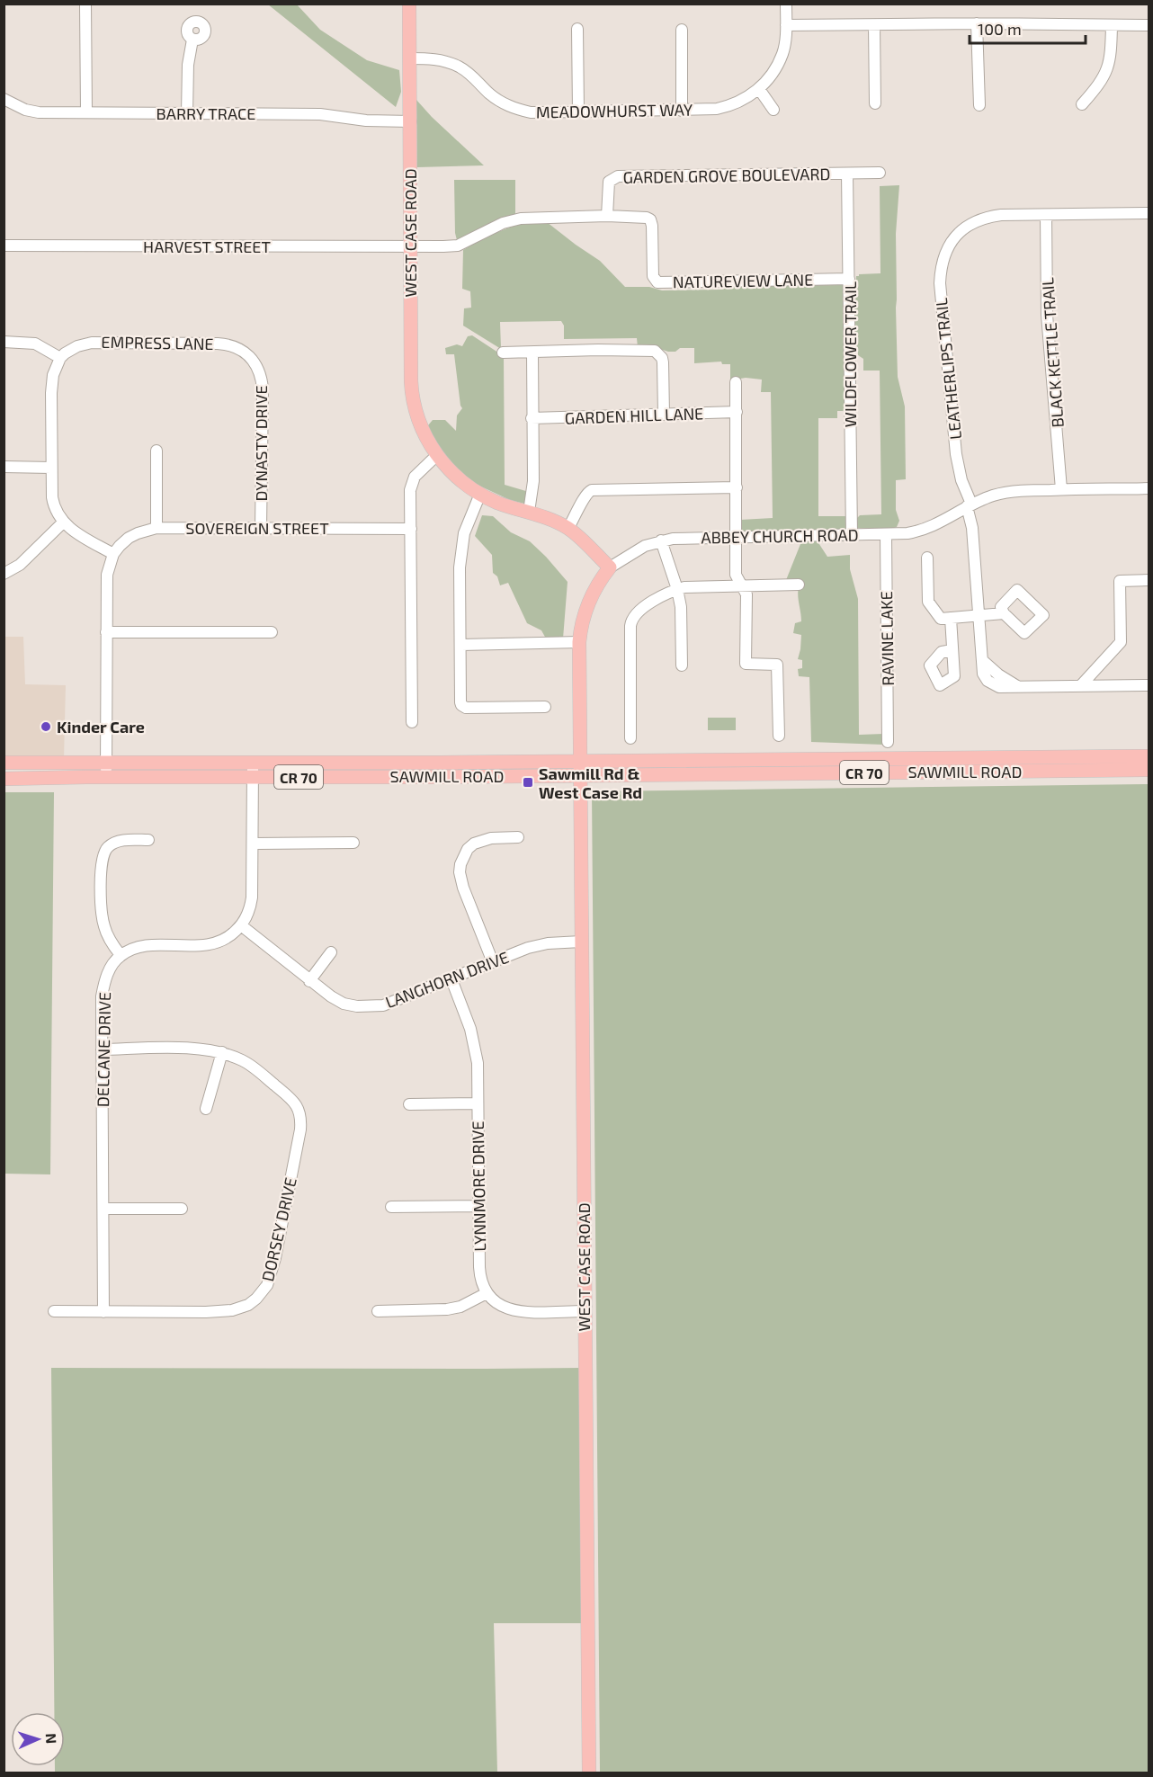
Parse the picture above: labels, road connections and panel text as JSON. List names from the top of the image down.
{
  "streets": {
    "main road": [
      "WEST CASE ROAD",
      "ABBEY CHURCH ROAD",
      "SAWMILL ROAD",
      "CR 70"
    ],
    "street": [
      "MEADOWHURST WAY",
      "BARRY TRACE",
      "GARDEN GROVE BOULEVARD",
      "HARVEST STREET",
      "NATUREVIEW LANE",
      "EMPRESS LANE",
      "BLACK KETTLE TRAIL",
      "WILDFLOWER TRAIL",
      "LEATHERLIPS TRAIL",
      "GARDEN HILL LANE",
      "DYNASTY DRIVE",
      "SOVEREIGN STREET",
      "RAVINE LAKE",
      "LANGHORN DRIVE",
      "DELCANE DRIVE",
      "LYNNMORE DRIVE",
      "DORSEY DRIVE"
    ]
  },
  "crossings": [
    ["MEADOWHURST WAY", "WEST CASE ROAD"],
    ["BARRY TRACE", "WEST CASE ROAD"],
    ["GARDEN GROVE BOULEVARD", "NATUREVIEW LANE"],
    ["GARDEN GROVE BOULEVARD", "WILDFLOWER TRAIL"],
    ["WEST CASE ROAD", "HARVEST STREET"],
    ["WEST CASE ROAD", "NATUREVIEW LANE"],
    ["WEST CASE ROAD", "ABBEY CHURCH ROAD"],
    ["WEST CASE ROAD", "SAWMILL ROAD"],
    ["WEST CASE ROAD", "LANGHORN DRIVE"],
    ["HARVEST STREET", "NATUREVIEW LANE"],
    ["NATUREVIEW LANE", "WILDFLOWER TRAIL"],
    ["EMPRESS LANE", "DYNASTY DRIVE"],
    ["BLACK KETTLE TRAIL", "LEATHERLIPS TRAIL"],
    ["BLACK KETTLE TRAIL", "ABBEY CHURCH ROAD"],
    ["WILDFLOWER TRAIL", "ABBEY CHURCH ROAD"],
    ["LEATHERLIPS TRAIL", "ABBEY CHURCH ROAD"],
    ["DYNASTY DRIVE", "SOVEREIGN STREET"],
    ["ABBEY CHURCH ROAD", "RAVINE LAKE"],
    ["ABBEY CHURCH ROAD", "SAWMILL ROAD"],
    ["LANGHORN DRIVE", "LYNNMORE DRIVE"],
    ["DELCANE DRIVE", "DORSEY DRIVE"]
  ],
  "places": {
    "other": ["Kinder Care"],
    "transit": ["Sawmill Rd & West Case Rd"]
  },
  "scale_bar": "100 m",
  "north": "right"
}
